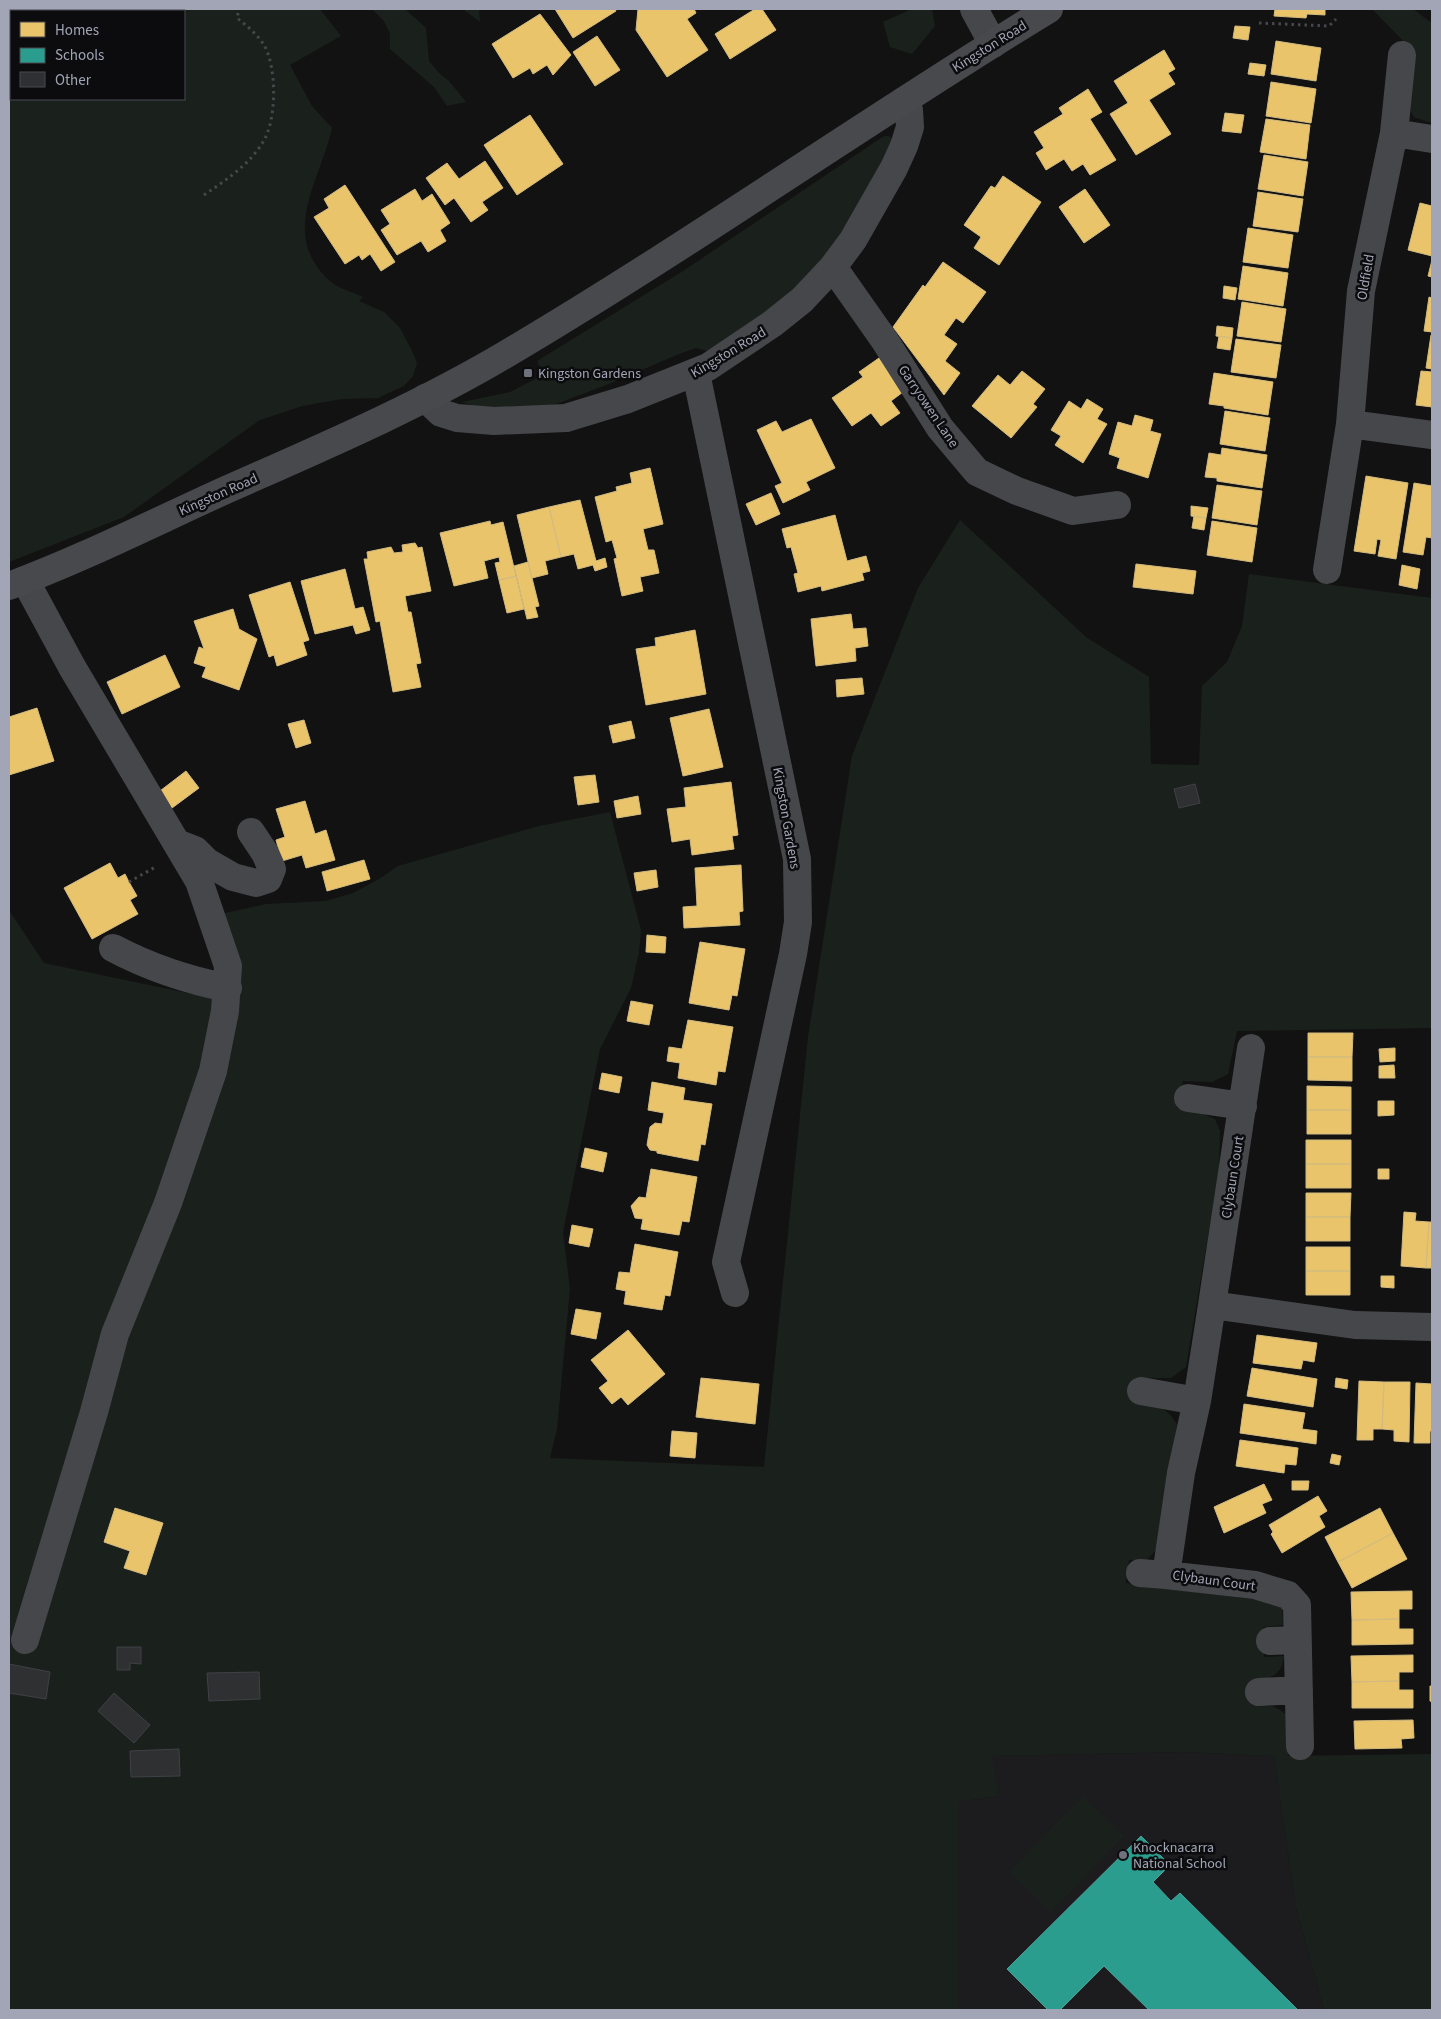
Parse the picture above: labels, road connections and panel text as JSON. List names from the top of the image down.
{
  "streets": {
    "main road": ["Kingston Road"],
    "street": [
      "Oldfield",
      "Garryowen Lane",
      "Kingston Gardens",
      "Clybaun Court"
    ]
  },
  "crossings": [
    ["Kingston Road", "Garryowen Lane"],
    ["Kingston Road", "Kingston Gardens"]
  ],
  "places": {
    "transit": ["Kingston Gardens"],
    "other": ["Knocknacarra National School"]
  },
  "legend": ["Homes", "Schools", "Other"]
}
